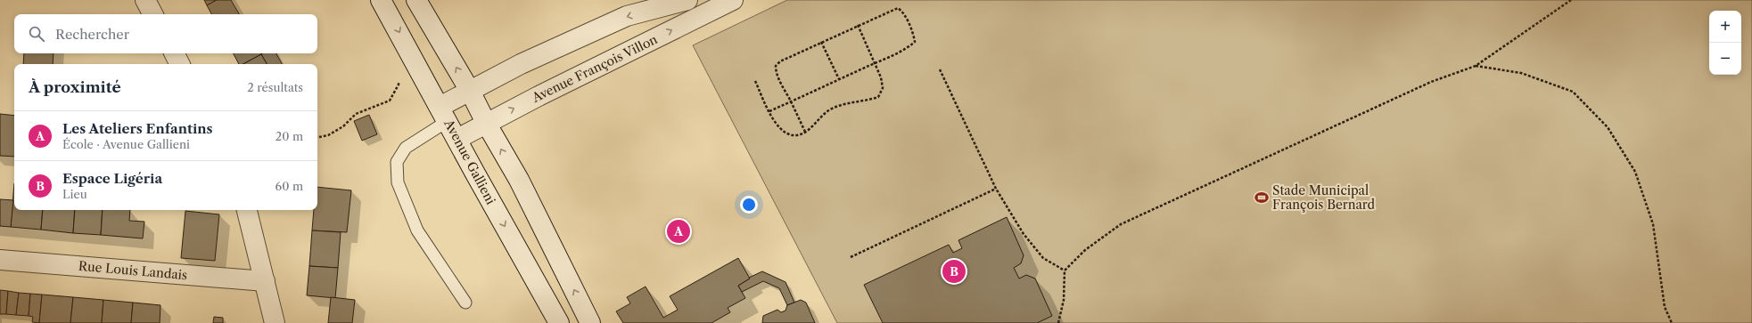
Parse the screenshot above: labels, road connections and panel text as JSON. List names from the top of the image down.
{
  "streets": {
    "street": ["Avenue François Villon", "Avenue Gallieni", "Rue Louis Landais"]
  },
  "crossings": [
    ["Avenue François Villon", "Avenue Gallieni"]
  ],
  "places": {
    "sports": ["Stade Municipal François Bernard"]
  },
  "page": {
    "map_buttons": ["+", "−"],
    "search": "Rechercher",
    "heading": ["À proximité", "2 résultats"],
    "list": [
      {
        "mark": "A",
        "name": "Les Ateliers Enfantins",
        "note": "École · Avenue Gallieni",
        "value": "20 m"
      },
      {
        "mark": "B",
        "name": "Espace Ligéria",
        "note": "Lieu",
        "value": "60 m"
      }
    ],
    "pins": ["A", "B"]
  }
}
